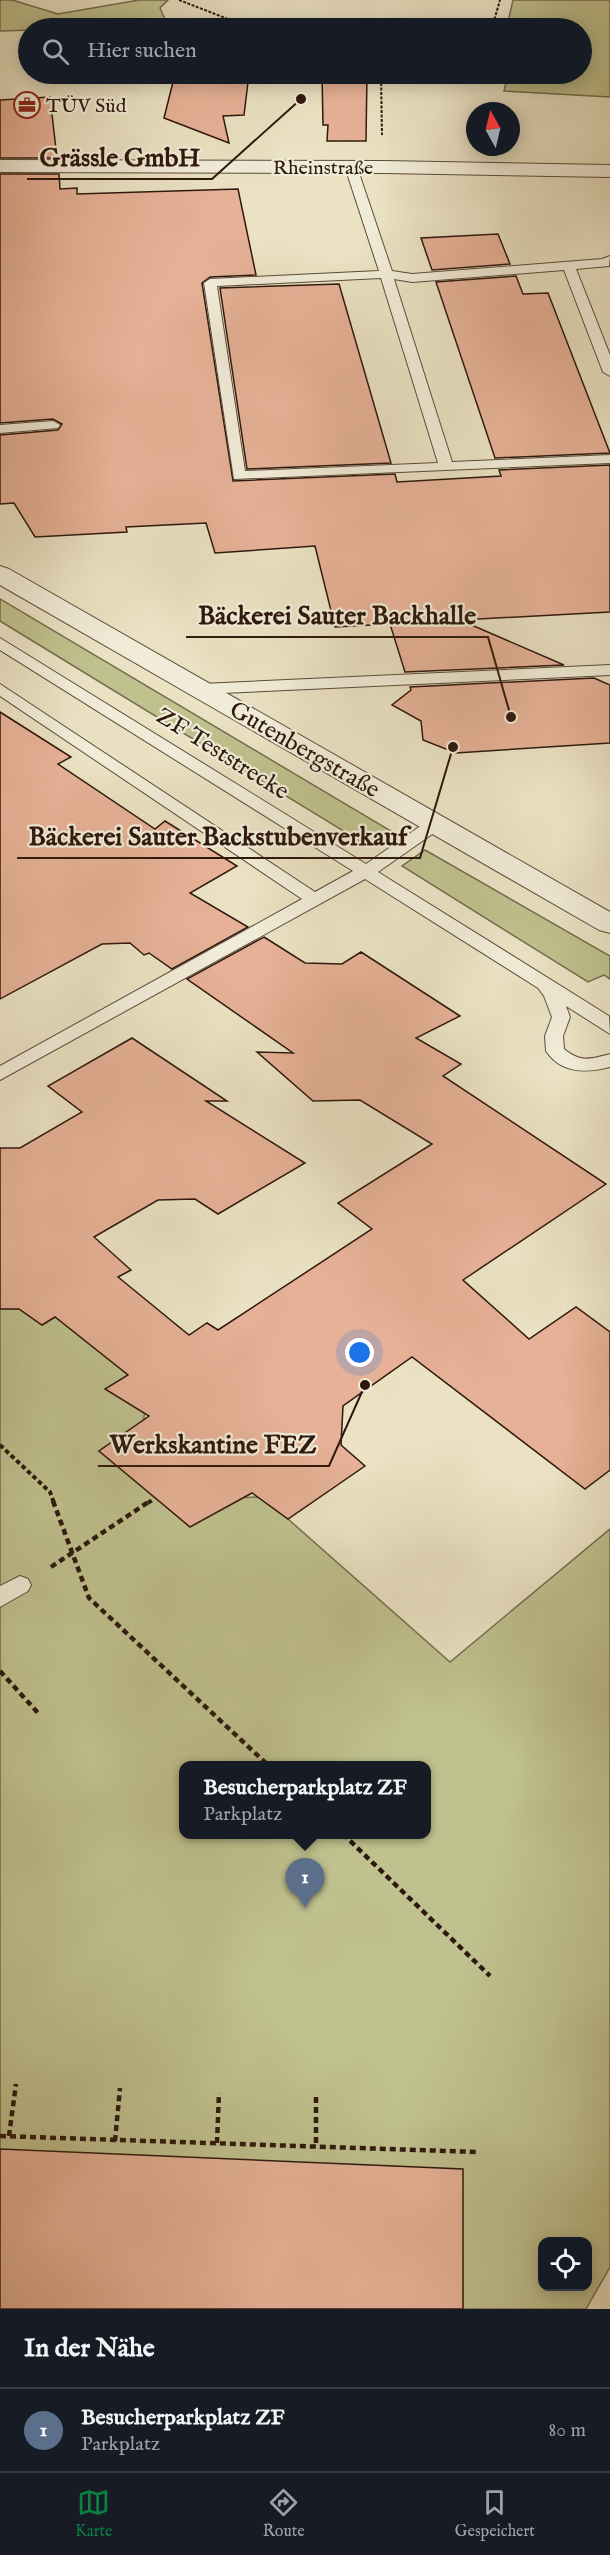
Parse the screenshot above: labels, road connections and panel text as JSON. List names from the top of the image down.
{
  "streets": {
    "street": ["Rheinstraße", "Gutenbergstraße"],
    "lane": ["ZF Teststrecke"]
  },
  "places": {
    "other": [
      "Grässle GmbH",
      "Bäckerei Sauter Backhalle",
      "Bäckerei Sauter Backstubenverkauf",
      "Werkskantine FEZ"
    ],
    "office": ["TÜV Süd"]
  },
  "north": "top",
  "page": {
    "search": "Hier suchen",
    "popup": ["Besucherparkplatz ZF", "Parkplatz"],
    "pins": "1",
    "heading": "In der Nähe",
    "list": [
      {
        "mark": "1",
        "name": "Besucherparkplatz ZF",
        "note": "Parkplatz",
        "value": "80 m"
      }
    ],
    "nav": ["Karte", "Route", "Gespeichert"]
  }
}
